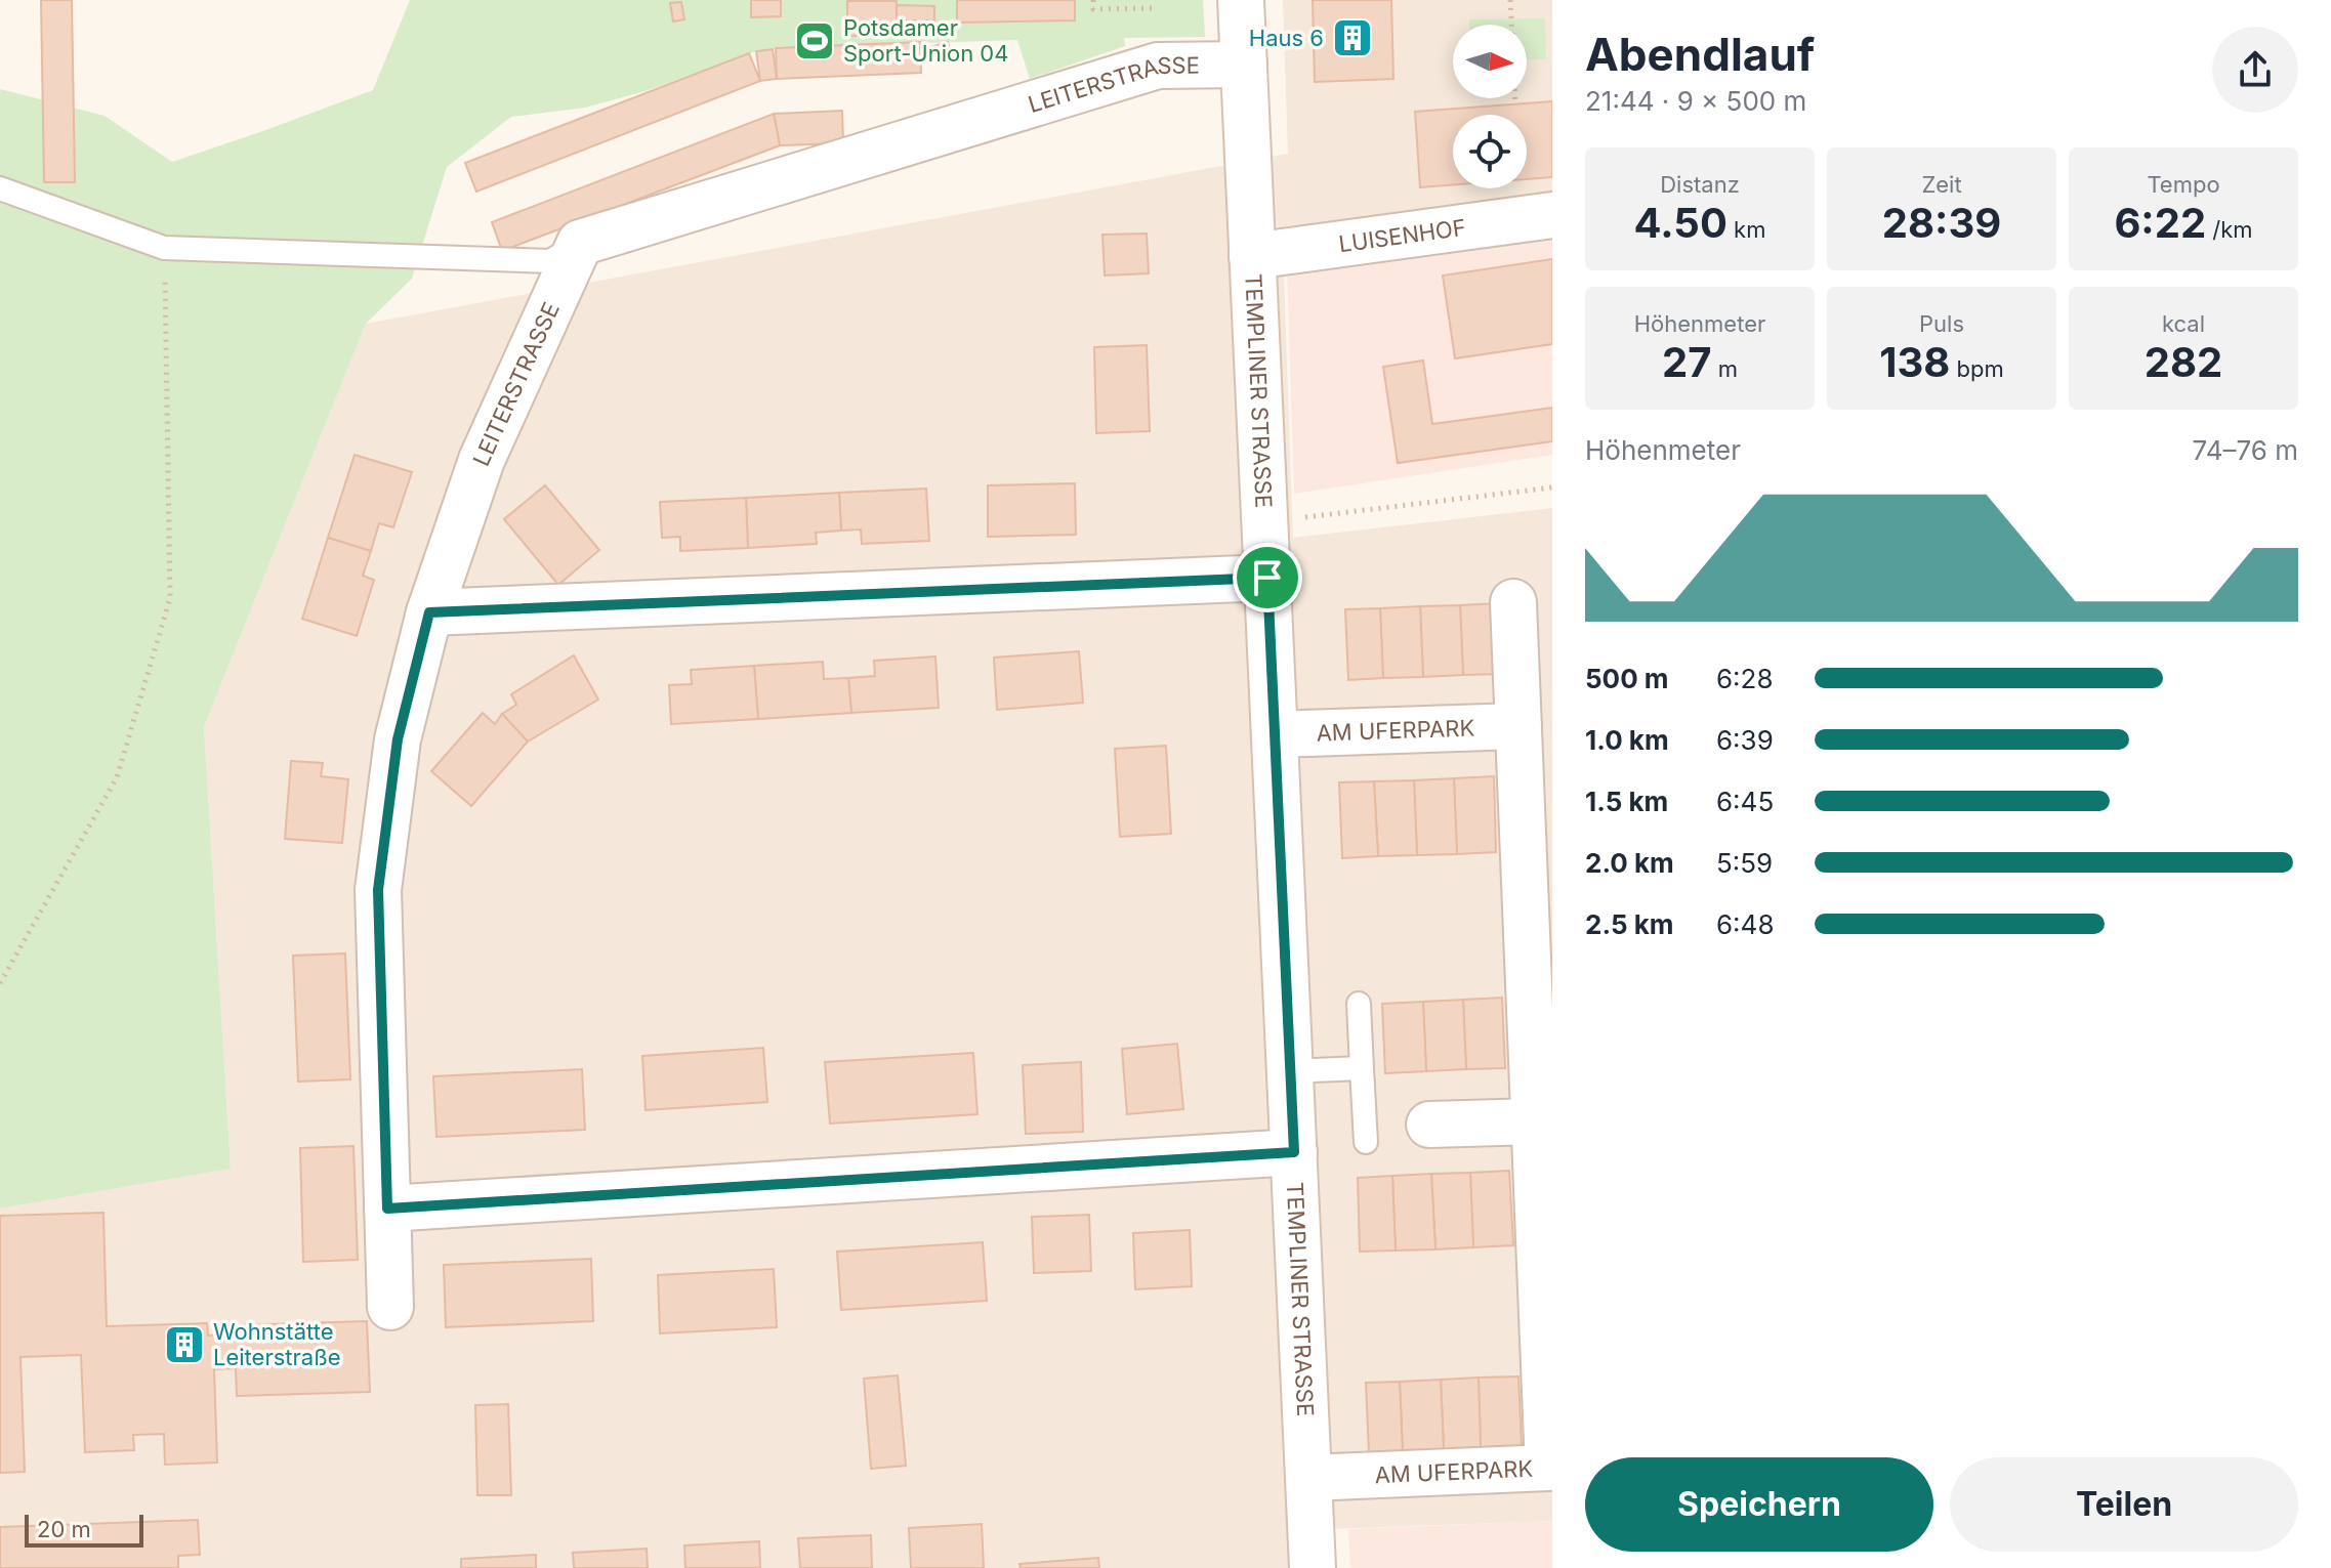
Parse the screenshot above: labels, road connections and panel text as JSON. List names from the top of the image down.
{
  "streets": {
    "street": [
      "LEITERSTRASSE",
      "LUISENHOF",
      "TEMPLINER STRASSE",
      "AM UFERPARK"
    ]
  },
  "crossings": [
    ["LEITERSTRASSE", "TEMPLINER STRASSE"],
    ["LUISENHOF", "TEMPLINER STRASSE"],
    ["TEMPLINER STRASSE", "AM UFERPARK"]
  ],
  "places": {
    "building": ["Haus 6", "Wohnstätte Leiterstraße"],
    "sports": ["Potsdamer Sport-Union 04"]
  },
  "scale_bar": "20 m",
  "north": "right",
  "page": {
    "heading": ["Abendlauf", "21:44 · 9 × 500 m"],
    "stats": [
      ["Distanz", "4.50 km"],
      ["Zeit", "28:39"],
      ["Tempo", "6:22 /km"],
      ["Höhenmeter", "27 m"],
      ["Puls", "138 bpm"],
      ["kcal", "282"]
    ],
    "chart": ["Höhenmeter", "74–76 m"],
    "list": [
      {
        "name": "500 m",
        "note": "6:28"
      },
      {
        "name": "1.0 km",
        "note": "6:39"
      },
      {
        "name": "1.5 km",
        "note": "6:45"
      },
      {
        "name": "2.0 km",
        "note": "5:59"
      },
      {
        "name": "2.5 km",
        "note": "6:48"
      }
    ],
    "buttons": ["Speichern", "Teilen"],
    "scale": "20 m"
  }
}
